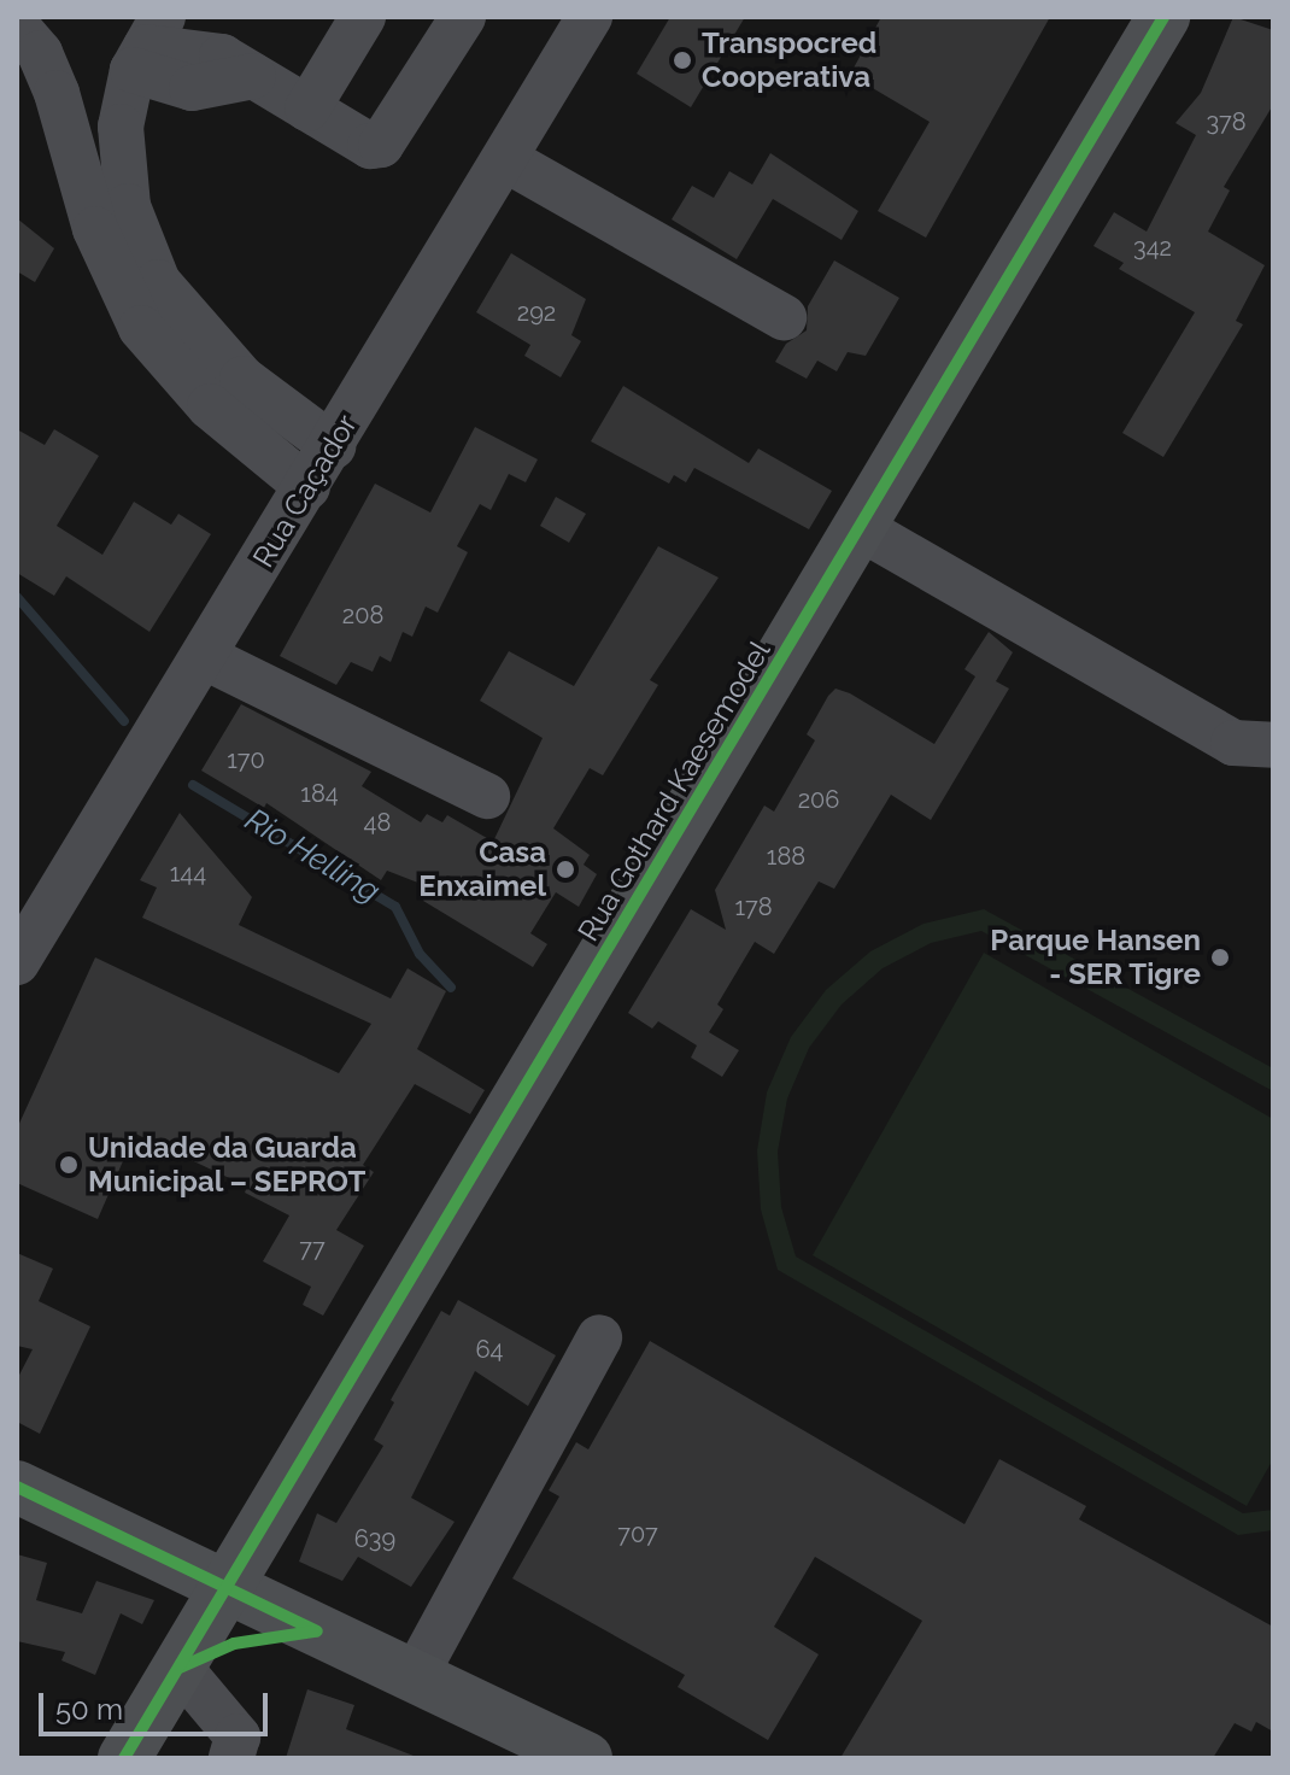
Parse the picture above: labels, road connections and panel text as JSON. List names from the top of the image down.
{
  "streets": {
    "main road": ["Rua Gothard Kaesemodel"],
    "street": ["Rua Caçador"]
  },
  "water": ["Rio Helling"],
  "places": [
    "Transpocred Cooperativa",
    "Casa Enxaimel",
    "Parque Hansen - SER Tigre",
    "Unidade da Guarda Municipal – SEPROT"
  ],
  "house_numbers": [
    "378",
    "342",
    "292",
    "208",
    "170",
    "184",
    "206",
    "48",
    "188",
    "144",
    "178",
    "77",
    "64",
    "707",
    "639"
  ],
  "scale_bar": "50 m"
}
